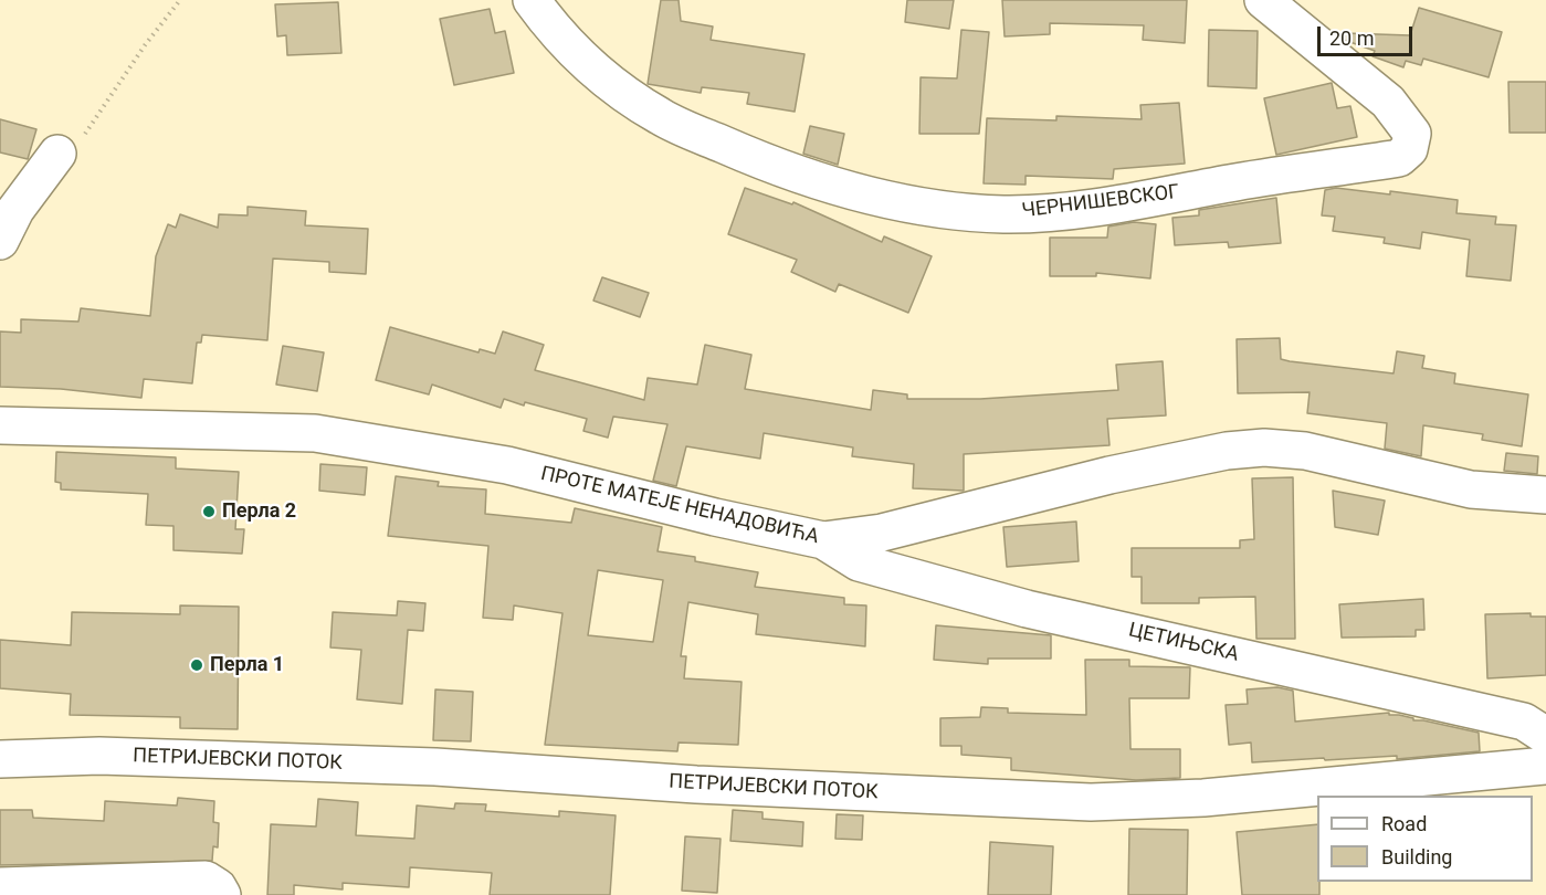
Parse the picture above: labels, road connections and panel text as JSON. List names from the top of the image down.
{
  "streets": {
    "street": [
      "ЧЕРНИШЕВСКОГ",
      "ПРОТЕ МАТЕЈЕ НЕНАДОВИЋА",
      "ЦЕТИЊСКА",
      "ПЕТРИЈЕВСКИ ПОТОК"
    ]
  },
  "crossings": [
    ["ПРОТЕ МАТЕЈЕ НЕНАДОВИЋА", "ЦЕТИЊСКА"]
  ],
  "places": ["Перла 2", "Перла 1"],
  "legend": ["Road", "Building"],
  "scale_bar": "20 m"
}
